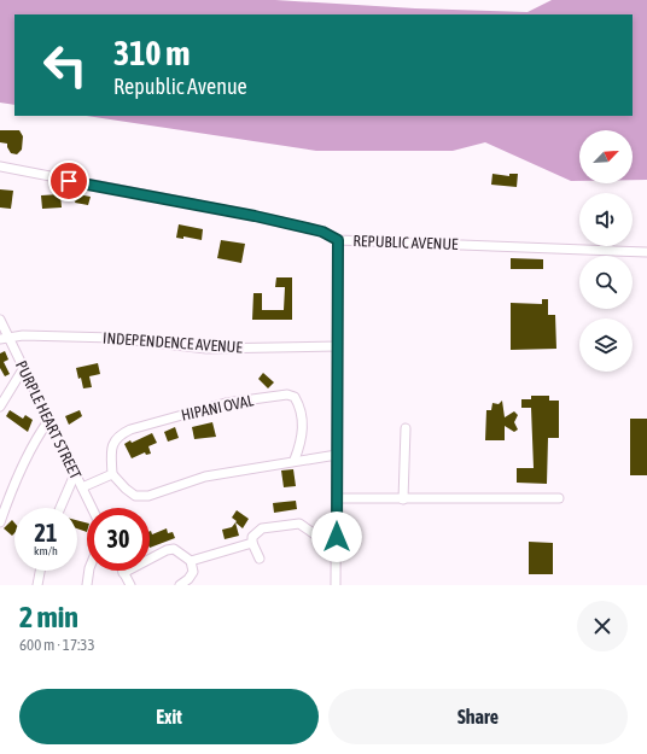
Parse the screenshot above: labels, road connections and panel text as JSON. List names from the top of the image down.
{
  "streets": {
    "street": [
      "REPUBLIC AVENUE",
      "INDEPENDENCE AVENUE",
      "HIPANI OVAL",
      "PURPLE HEART STREET"
    ]
  },
  "crossings": [
    ["INDEPENDENCE AVENUE", "PURPLE HEART STREET"]
  ],
  "north": "top right",
  "page": {
    "turn": ["310 m", "Republic Avenue"],
    "speed": "21 km/h",
    "limit": "30",
    "heading": ["2 min", "600 m · 17:33"],
    "buttons": ["Exit", "Share"]
  }
}
